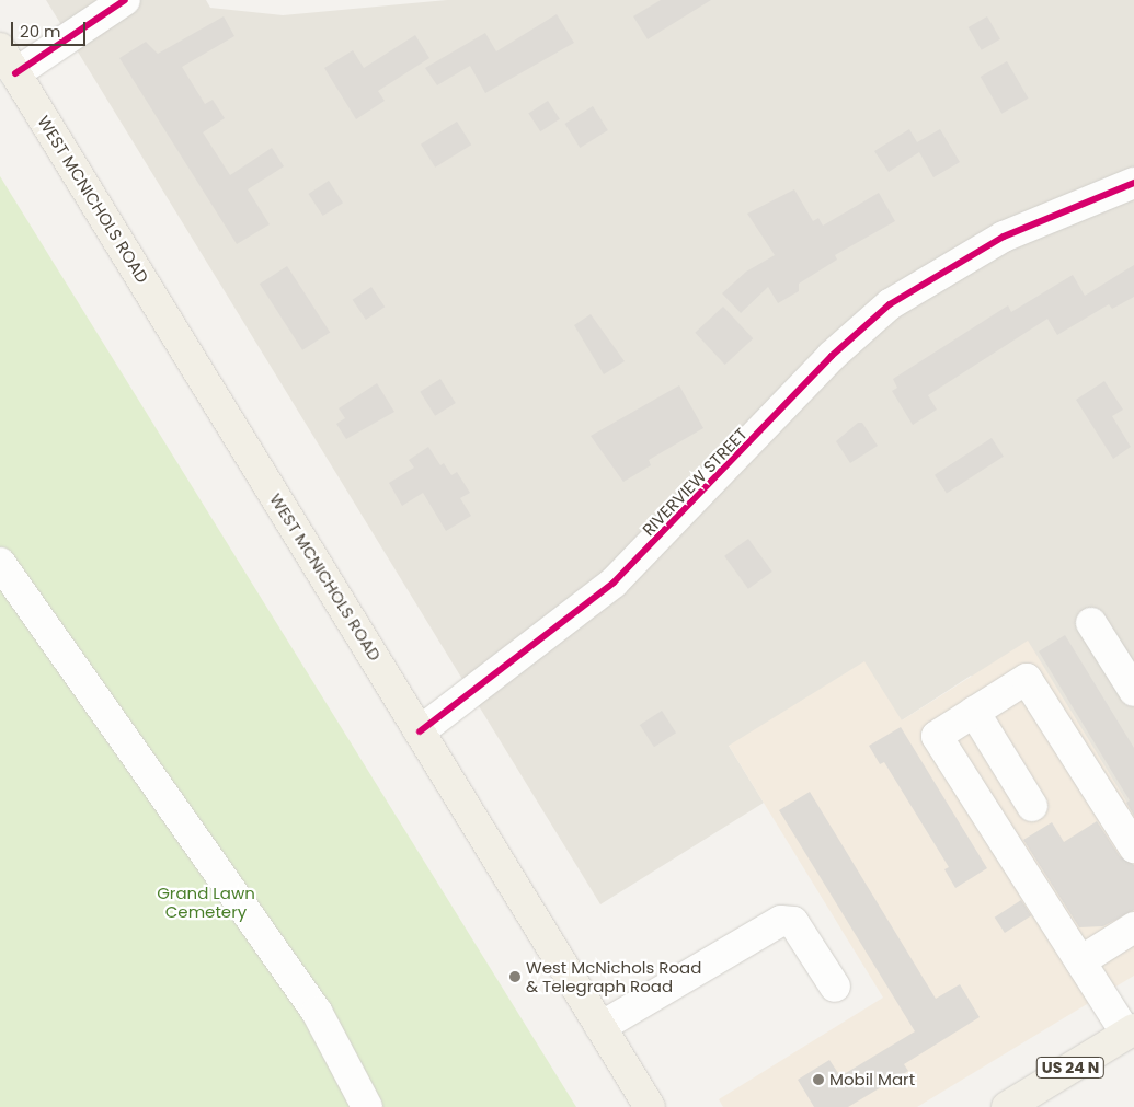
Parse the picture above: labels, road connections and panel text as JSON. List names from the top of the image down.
{
  "streets": {
    "main road": ["WEST MCNICHOLS ROAD", "US 24 N"],
    "street": ["RIVERVIEW STREET"]
  },
  "crossings": [
    ["WEST MCNICHOLS ROAD", "RIVERVIEW STREET"]
  ],
  "parks": ["Grand Lawn Cemetery"],
  "places": ["West McNichols Road & Telegraph Road", "Mobil Mart"],
  "scale_bar": "20 m"
}
